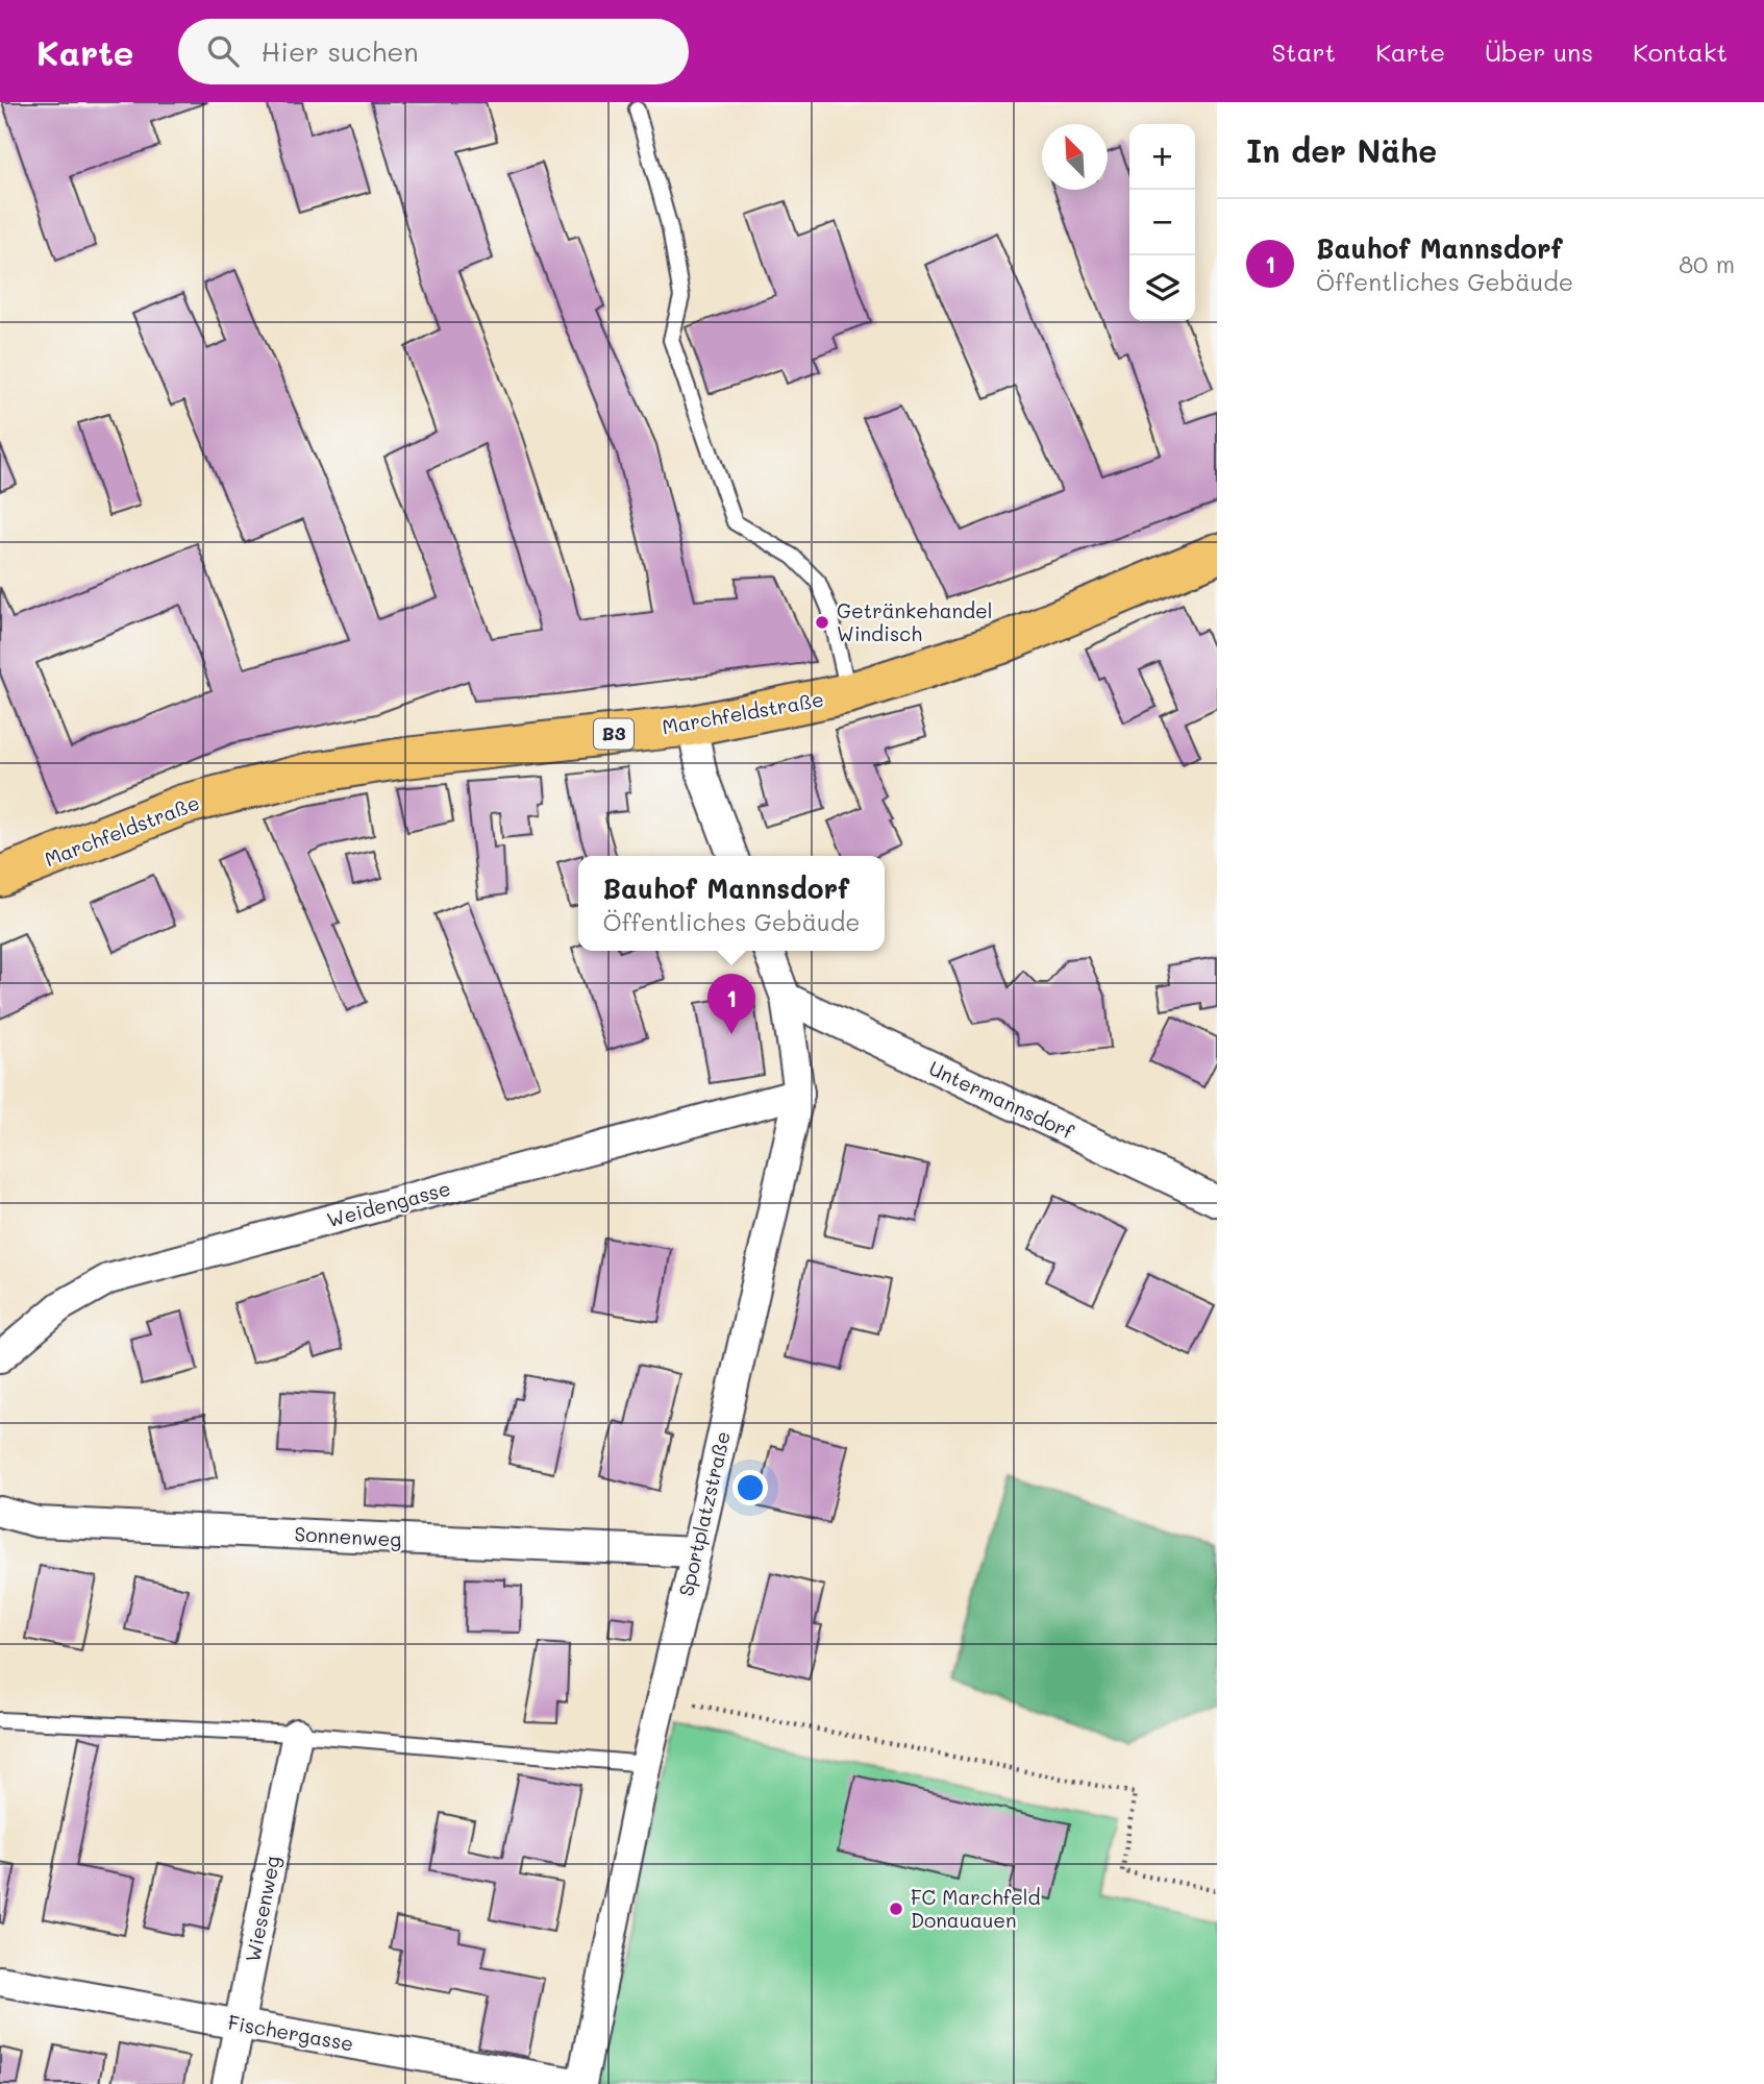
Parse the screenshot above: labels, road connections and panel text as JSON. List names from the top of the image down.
{
  "streets": {
    "main road": ["Marchfeldstraße", "B3"],
    "street": [
      "Untermannsdorf",
      "Weidengasse",
      "Sportplatzstraße",
      "Sonnenweg",
      "Wiesenweg",
      "Fischergasse"
    ]
  },
  "crossings": [
    ["Untermannsdorf", "Sportplatzstraße"],
    ["Weidengasse", "Sportplatzstraße"],
    ["Sportplatzstraße", "Sonnenweg"],
    ["Sportplatzstraße", "Fischergasse"],
    ["Wiesenweg", "Fischergasse"]
  ],
  "places": ["Getränkehandel Windisch", "FC Marchfeld Donauauen"],
  "north": "top left",
  "page": {
    "header": "Karte",
    "search": "Hier suchen",
    "nav": [
      "Start",
      "Karte",
      "Über uns",
      "Kontakt"
    ],
    "heading": "In der Nähe",
    "map_buttons": ["+", "−"],
    "list": [
      {
        "mark": "1",
        "name": "Bauhof Mannsdorf",
        "note": "Öffentliches Gebäude",
        "value": "80 m"
      }
    ],
    "popup": ["Bauhof Mannsdorf", "Öffentliches Gebäude"],
    "pins": "1"
  }
}
